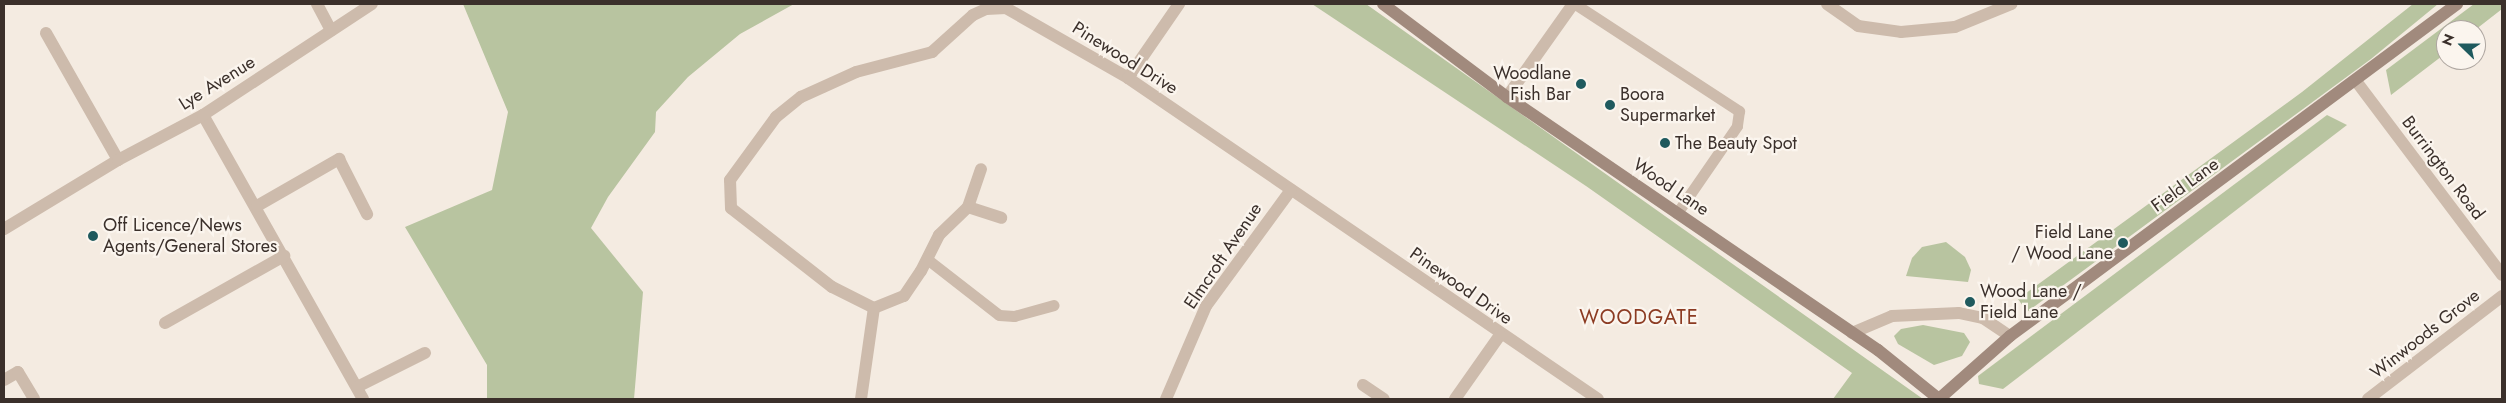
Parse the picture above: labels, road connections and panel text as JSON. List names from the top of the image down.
{
  "streets": {
    "street": [
      "Pinewood Drive",
      "Lye Avenue",
      "Burrington Road",
      "Field Lane",
      "Wood Lane",
      "Elmcroft Avenue",
      "Winwoods Grove"
    ]
  },
  "crossings": [
    ["Pinewood Drive", "Elmcroft Avenue"],
    ["Burrington Road", "Field Lane"],
    ["Field Lane", "Wood Lane"]
  ],
  "districts": ["WOODGATE"],
  "places": [
    "Woodlane Fish Bar",
    "Boora Supermarket",
    "The Beauty Spot",
    "Off Licence/News Agents/General Stores",
    "Field Lane / Wood Lane",
    "Wood Lane / Field Lane"
  ],
  "north": "left"
}
